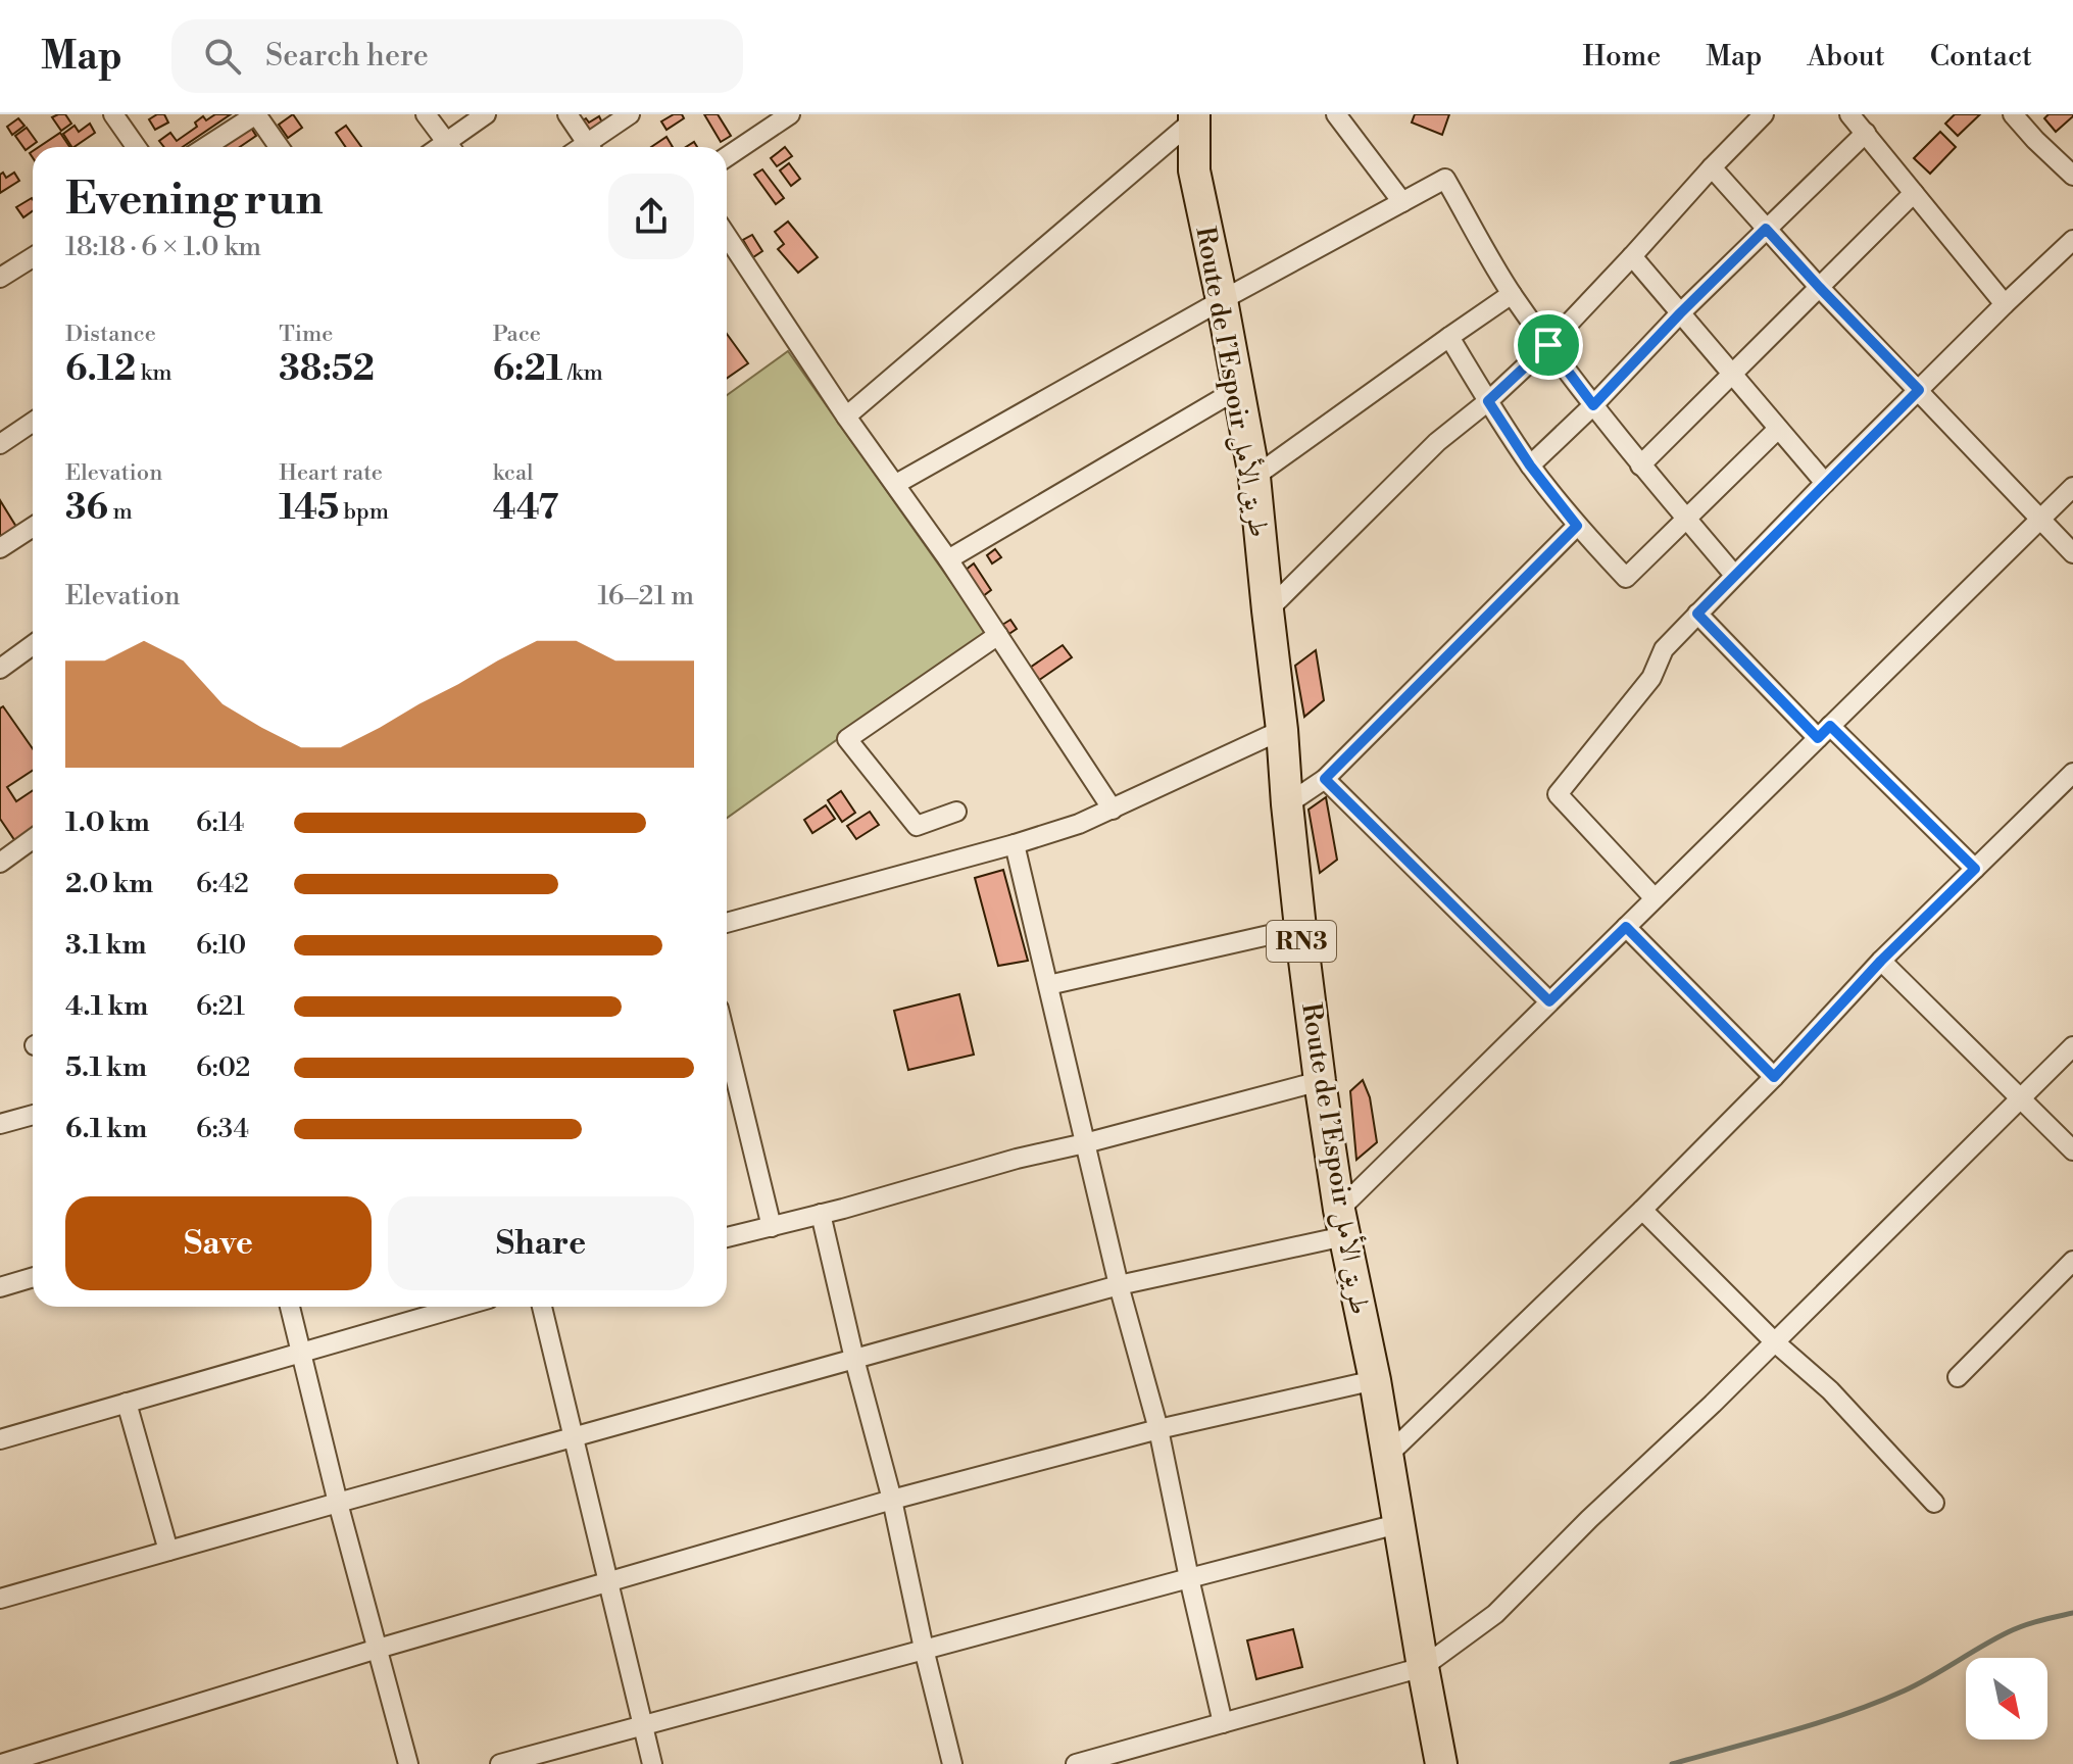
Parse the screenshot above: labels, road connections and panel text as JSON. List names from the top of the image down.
{
  "streets": {
    "highway": ["Route de l’Espoir طريق الأمل", "RN3"]
  },
  "north": "bottom right",
  "page": {
    "header": "Map",
    "search": "Search here",
    "nav": [
      "Home",
      "Map",
      "About",
      "Contact"
    ],
    "heading": ["Evening run", "18:18 · 6 × 1.0 km"],
    "stats": [
      ["Distance", "6.12 km"],
      ["Time", "38:52"],
      ["Pace", "6:21 /km"],
      ["Elevation", "36 m"],
      ["Heart rate", "145 bpm"],
      ["kcal", "447"]
    ],
    "chart": ["Elevation", "16–21 m"],
    "list": [
      {
        "name": "1.0 km",
        "note": "6:14"
      },
      {
        "name": "2.0 km",
        "note": "6:42"
      },
      {
        "name": "3.1 km",
        "note": "6:10"
      },
      {
        "name": "4.1 km",
        "note": "6:21"
      },
      {
        "name": "5.1 km",
        "note": "6:02"
      },
      {
        "name": "6.1 km",
        "note": "6:34"
      }
    ],
    "buttons": ["Save", "Share"]
  }
}
